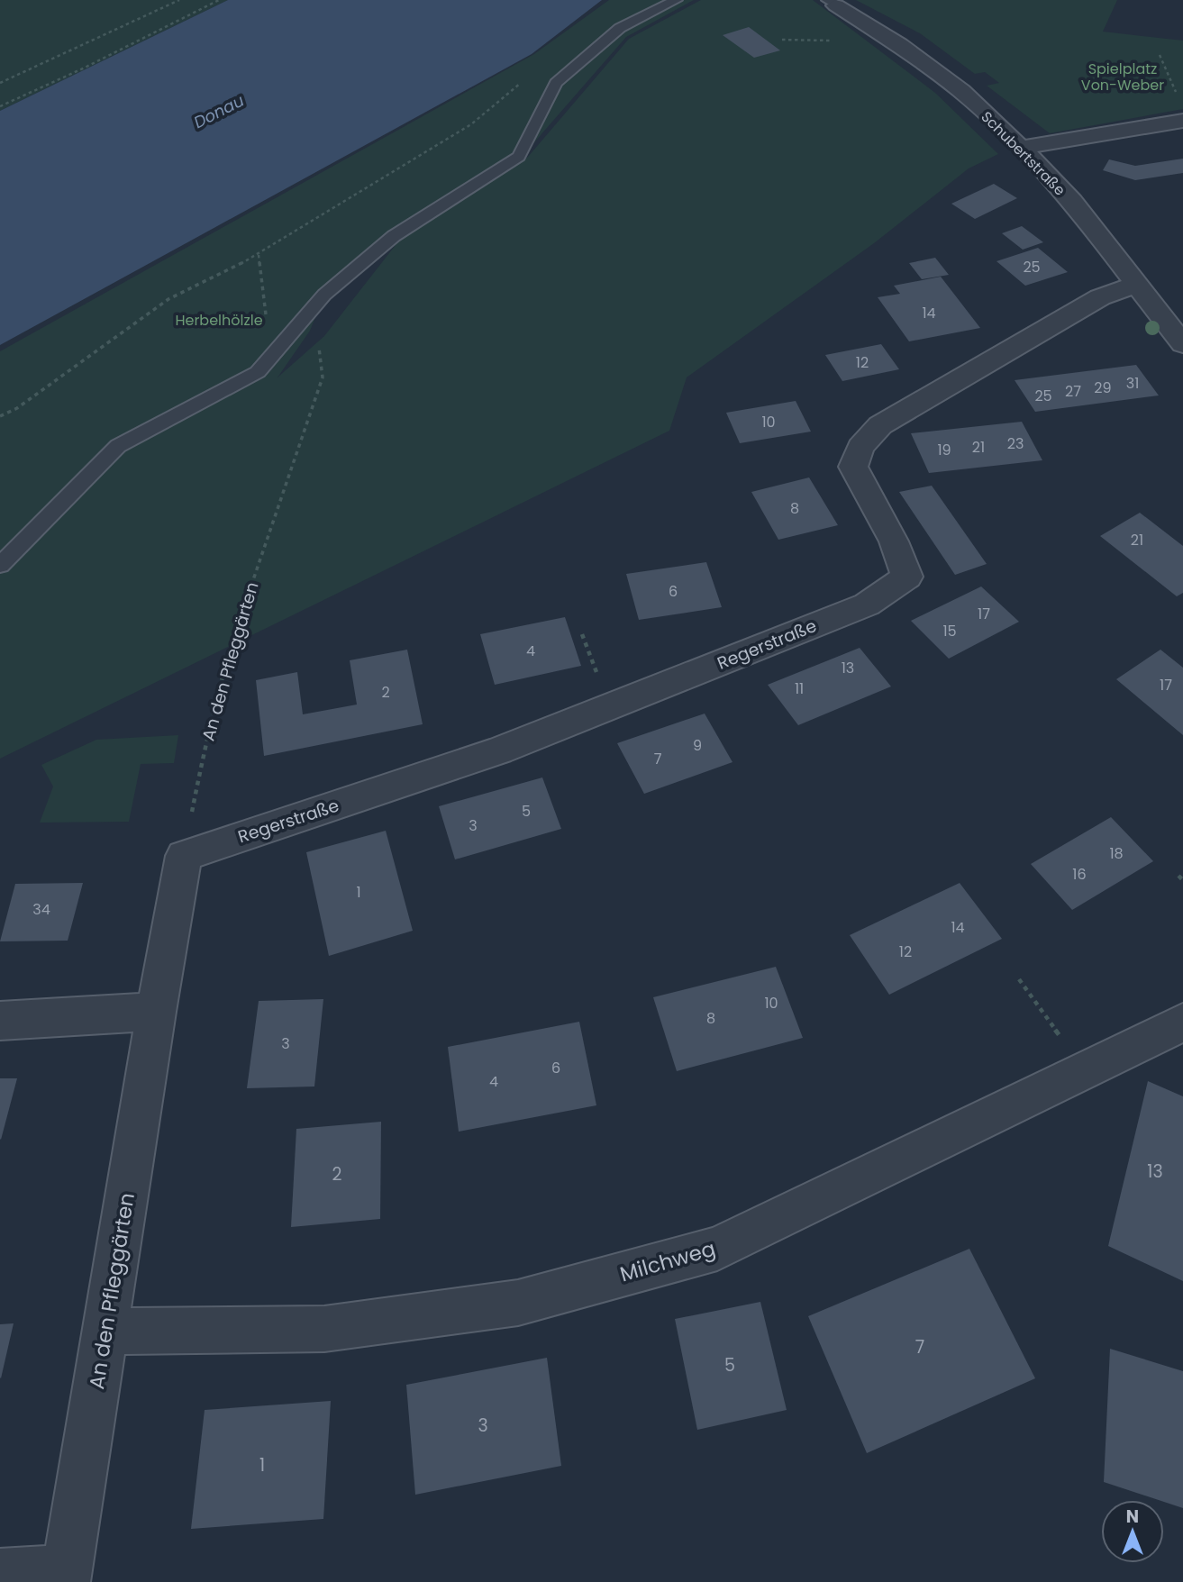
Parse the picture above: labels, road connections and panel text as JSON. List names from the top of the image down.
{
  "streets": {
    "street": [
      "Schubertstraße",
      "Regerstraße",
      "An den Pfleggärten",
      "Milchweg"
    ]
  },
  "crossings": [
    ["Schubertstraße", "Regerstraße"],
    ["Regerstraße", "An den Pfleggärten"],
    ["An den Pfleggärten", "Milchweg"]
  ],
  "water": ["Donau"],
  "parks": ["Spielplatz Von-Weber", "Herbelhölzle"],
  "house_numbers": [
    "25",
    "14",
    "12",
    "31",
    "29",
    "27",
    "25",
    "10",
    "23",
    "21",
    "19",
    "8",
    "21",
    "6",
    "17",
    "15",
    "4",
    "13",
    "17",
    "11",
    "2",
    "9",
    "7",
    "5",
    "3",
    "18",
    "16",
    "1",
    "34",
    "14",
    "12",
    "10",
    "8",
    "3",
    "6",
    "4",
    "13",
    "2",
    "7",
    "5",
    "3",
    "1"
  ],
  "north": "top"
}
